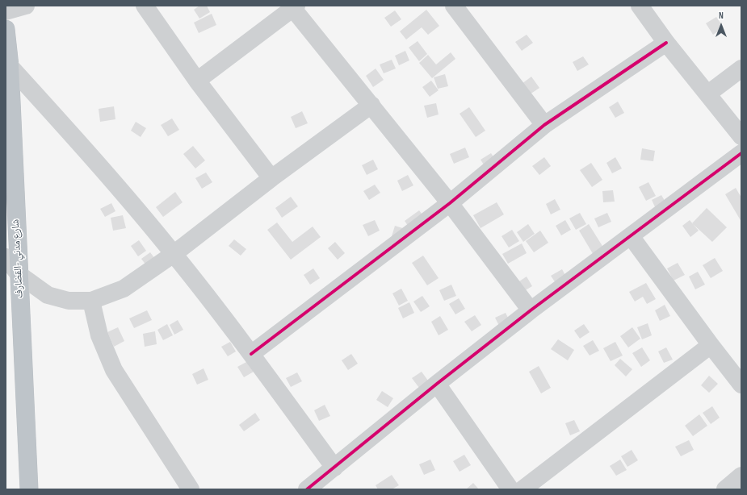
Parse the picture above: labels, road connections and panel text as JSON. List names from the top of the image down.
{
  "streets": {
    "highway": ["شارع مدني -القضارف"]
  },
  "north": "top"
}
